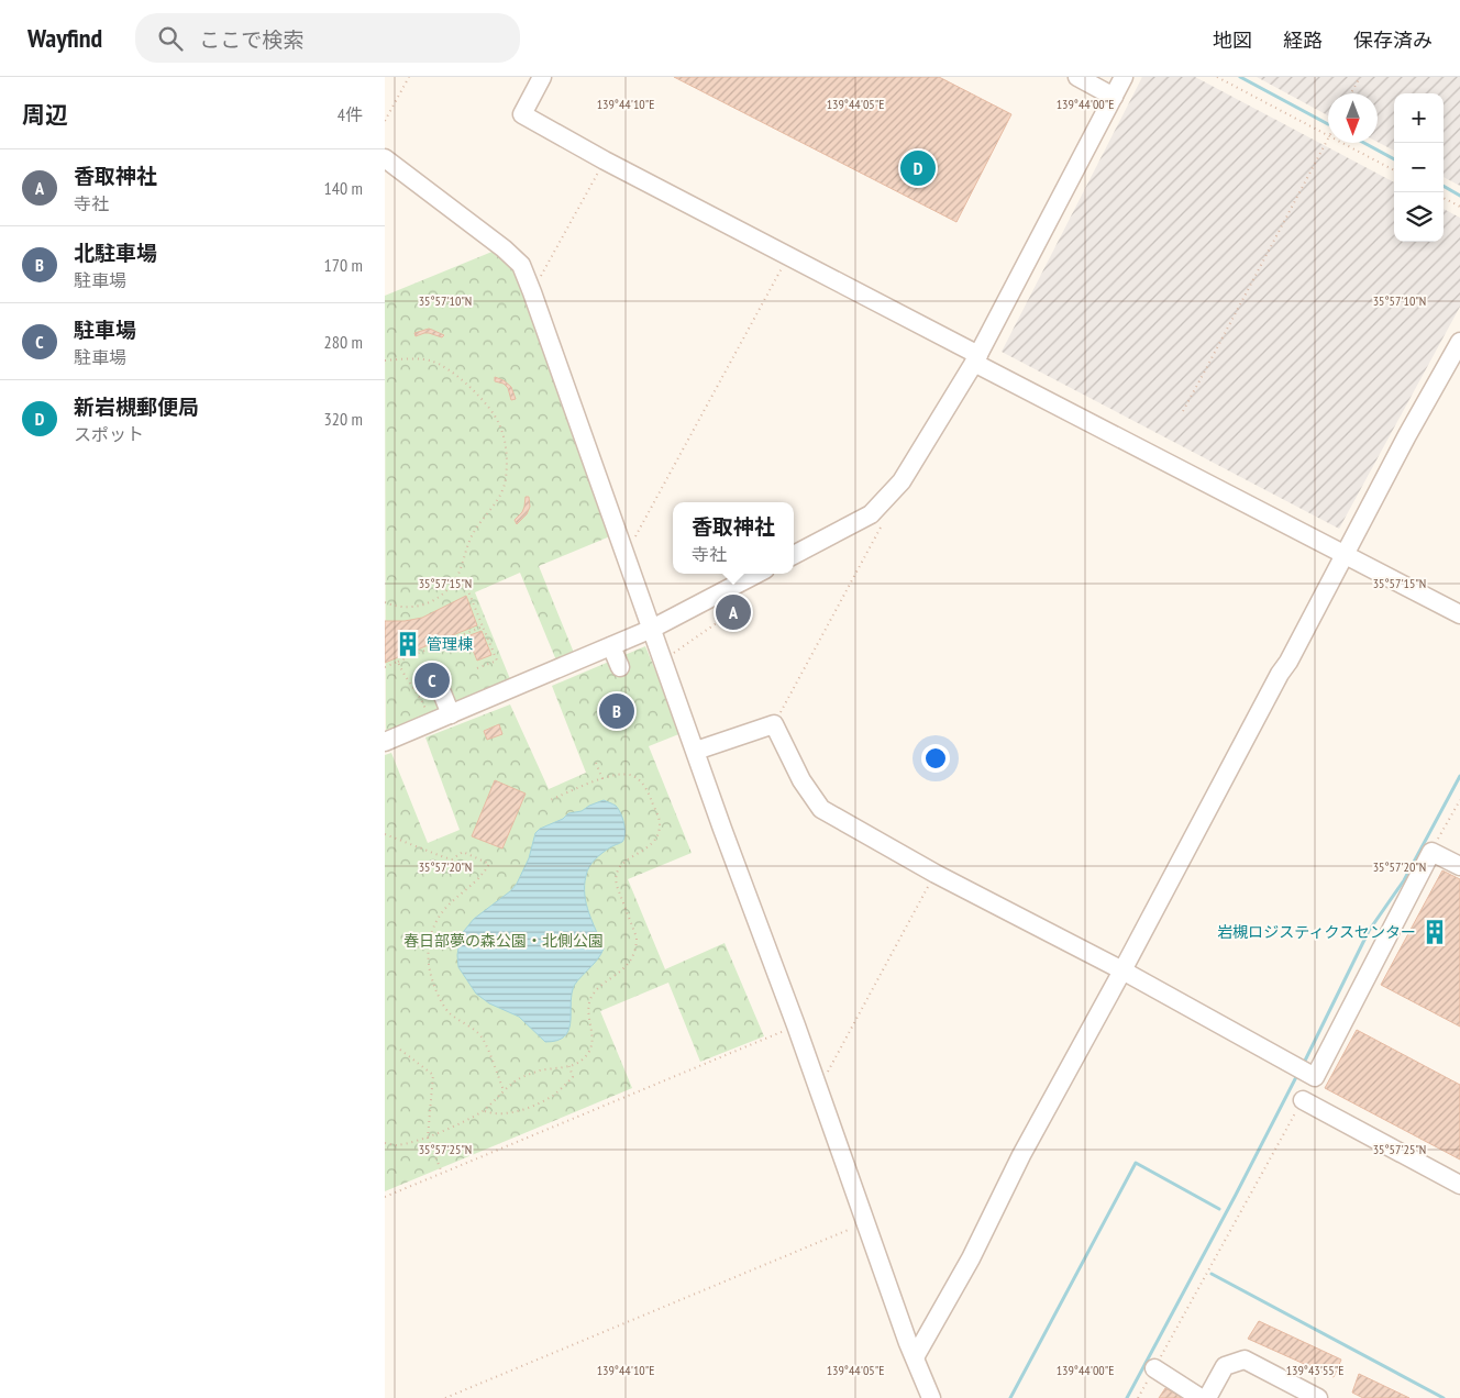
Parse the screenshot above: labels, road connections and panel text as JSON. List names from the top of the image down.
{
  "parks": ["春日部夢の森公園・北側公園"],
  "places": {
    "building": ["管理棟", "岩槻ロジスティクスセンター"]
  },
  "north": "bottom",
  "page": {
    "header": "Wayfind",
    "search": "ここで検索",
    "nav": ["地図", "経路", "保存済み"],
    "heading": ["周辺", "4件"],
    "map_buttons": ["+", "−"],
    "list": [
      {
        "mark": "A",
        "name": "香取神社",
        "note": "寺社",
        "value": "140 m"
      },
      {
        "mark": "B",
        "name": "北駐車場",
        "note": "駐車場",
        "value": "170 m"
      },
      {
        "mark": "C",
        "name": "駐車場",
        "note": "駐車場",
        "value": "280 m"
      },
      {
        "mark": "D",
        "name": "新岩槻郵便局",
        "note": "スポット",
        "value": "320 m"
      }
    ],
    "pins": [
      "D",
      "A",
      "C",
      "B"
    ],
    "popup": ["香取神社", "寺社"]
  },
  "coordinates": [
    "139°44'10\"E",
    "139°44'05\"E",
    "139°44'00\"E",
    "35°57'10\"N",
    "35°57'15\"N",
    "35°57'20\"N",
    "35°57'25\"N",
    "139°43'55\"E"
  ]
}
